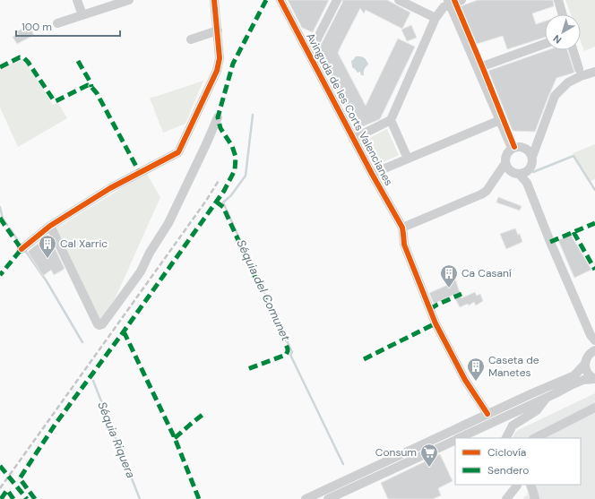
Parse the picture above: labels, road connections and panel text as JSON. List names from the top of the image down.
{
  "streets": {
    "street": ["Avinguda de les Corts Valencianes"]
  },
  "water": ["Séquia del Comunet", "Séquia Riquera"],
  "places": {
    "building": ["Cal Xarric", "Ca Casaní", "Caseta de Manetes"],
    "supermarket": ["Consum"]
  },
  "legend": ["Ciclovía", "Sendero"],
  "scale_bar": "100 m",
  "north": "bottom left"
}
